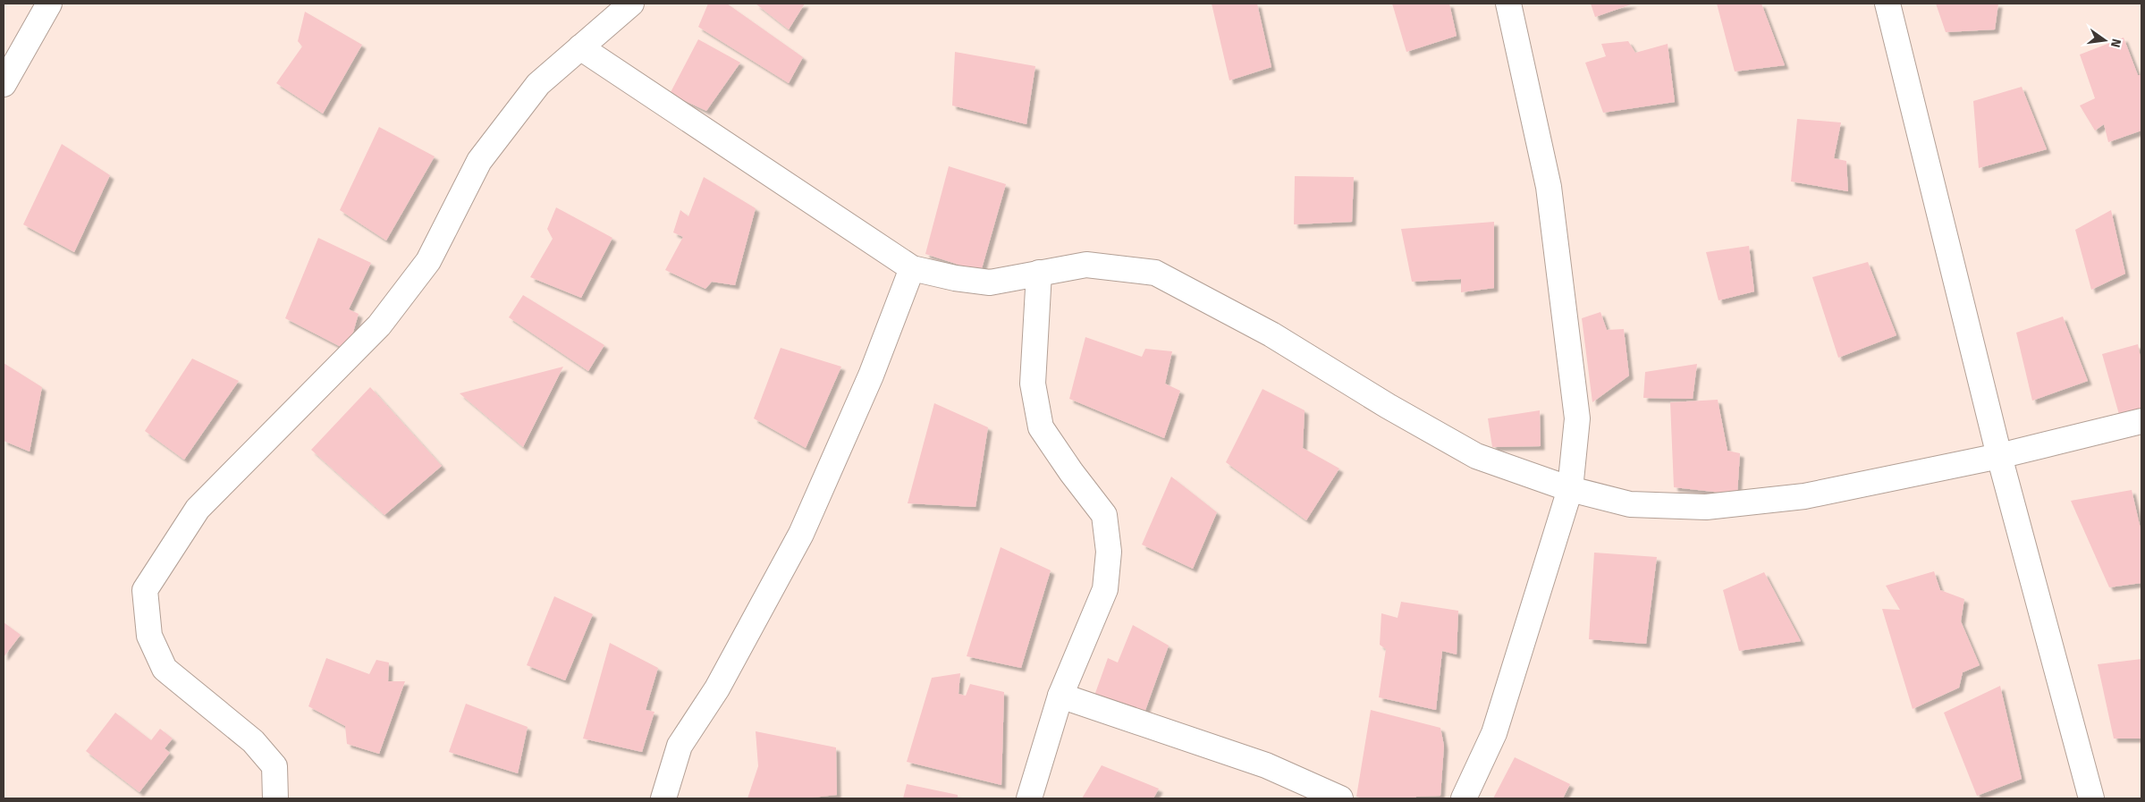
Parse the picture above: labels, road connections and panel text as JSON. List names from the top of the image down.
{
  "north": "right"
}
